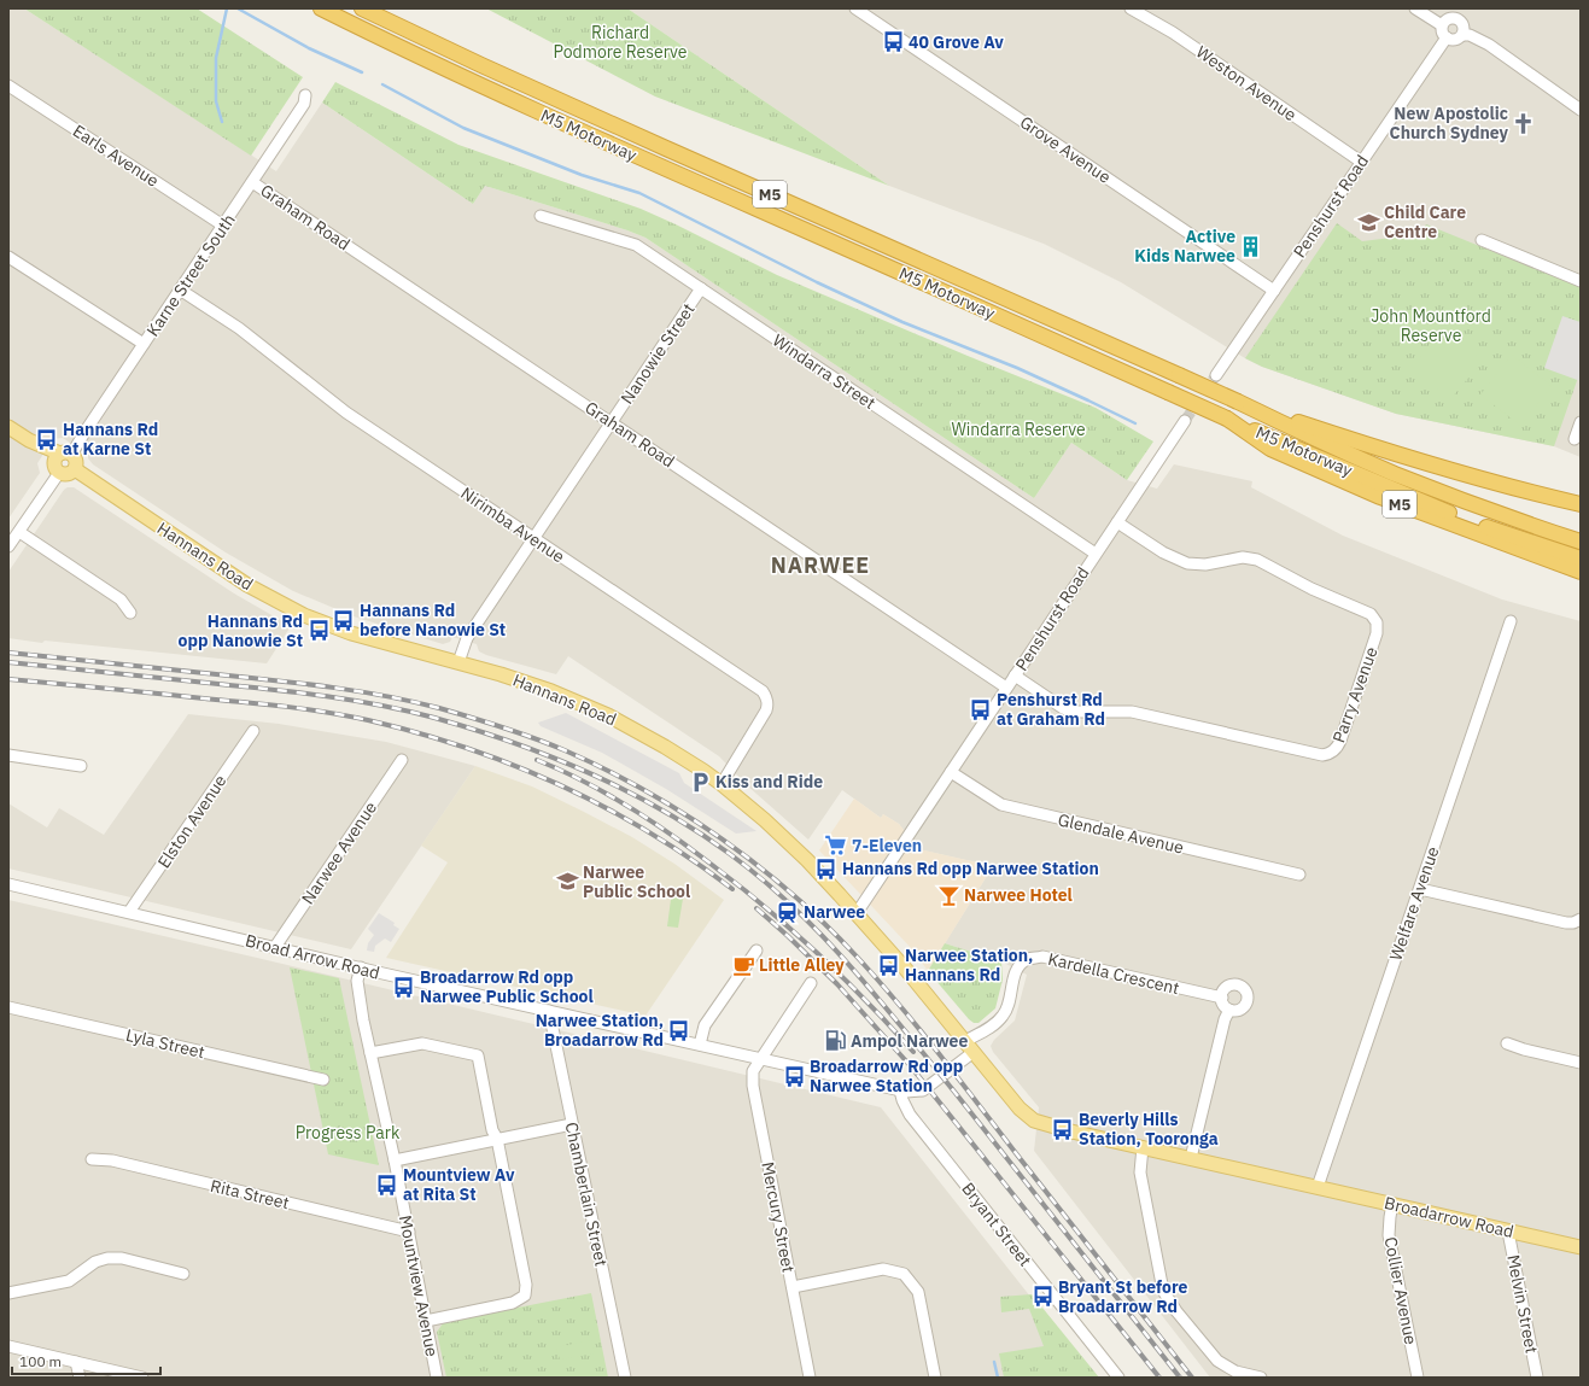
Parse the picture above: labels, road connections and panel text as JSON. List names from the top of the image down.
{
  "streets": {
    "highway": ["M5 Motorway", "M5"],
    "main road": ["Hannans Road", "Broadarrow Road"],
    "street": [
      "Weston Avenue",
      "Grove Avenue",
      "Earls Avenue",
      "Penshurst Road",
      "Graham Road",
      "Karne Street South",
      "Nanowie Street",
      "Windarra Street",
      "Nirimba Avenue",
      "Parry Avenue",
      "Elston Avenue",
      "Glendale Avenue",
      "Narwee Avenue",
      "Welfare Avenue",
      "Broad Arrow Road",
      "Kardella Crescent",
      "Lyla Street",
      "Rita Street",
      "Chamberlain Street",
      "Mercury Street",
      "Bryant Street",
      "Mountview Avenue",
      "Collier Avenue",
      "Melvin Street"
    ]
  },
  "crossings": [
    ["Weston Avenue", "Penshurst Road"],
    ["M5 Motorway", "M5"],
    ["Grove Avenue", "Penshurst Road"],
    ["Earls Avenue", "Karne Street South"],
    ["Penshurst Road", "Graham Road"],
    ["Penshurst Road", "Windarra Street"],
    ["Penshurst Road", "Hannans Road"],
    ["Penshurst Road", "Parry Avenue"],
    ["Penshurst Road", "Glendale Avenue"],
    ["Graham Road", "Karne Street South"],
    ["Graham Road", "Nanowie Street"],
    ["Karne Street South", "Nirimba Avenue"],
    ["Karne Street South", "Hannans Road"],
    ["Nanowie Street", "Windarra Street"],
    ["Nanowie Street", "Nirimba Avenue"],
    ["Nanowie Street", "Hannans Road"],
    ["Nirimba Avenue", "Hannans Road"],
    ["Hannans Road", "Broad Arrow Road"],
    ["Hannans Road", "Kardella Crescent"],
    ["Elston Avenue", "Broad Arrow Road"],
    ["Narwee Avenue", "Broad Arrow Road"],
    ["Welfare Avenue", "Broadarrow Road"],
    ["Broad Arrow Road", "Kardella Crescent"],
    ["Broad Arrow Road", "Chamberlain Street"],
    ["Broad Arrow Road", "Mercury Street"],
    ["Broad Arrow Road", "Bryant Street"],
    ["Broad Arrow Road", "Mountview Avenue"],
    ["Rita Street", "Mountview Avenue"],
    ["Broadarrow Road", "Collier Avenue"],
    ["Broadarrow Road", "Melvin Street"]
  ],
  "districts": ["NARWEE"],
  "parks": [
    "Richard Podmore Reserve",
    "John Mountford Reserve",
    "Windarra Reserve",
    "Progress Park"
  ],
  "places": {
    "bus stop": [
      "40 Grove Av",
      "Hannans Rd at Karne St",
      "Hannans Rd before Nanowie St",
      "Hannans Rd opp Nanowie St",
      "Penshurst Rd at Graham Rd",
      "Hannans Rd opp Narwee Station",
      "Narwee Station, Hannans Rd",
      "Broadarrow Rd opp Narwee Public School",
      "Narwee Station, Broadarrow Rd",
      "Broadarrow Rd opp Narwee Station",
      "Beverly Hills Station, Tooronga",
      "Mountview Av at Rita St",
      "Bryant St before Broadarrow Rd"
    ],
    "church": ["New Apostolic Church Sydney"],
    "school or university": ["Child Care Centre", "Narwee Public School"],
    "building": ["Active Kids Narwee"],
    "parking": ["Kiss and Ride"],
    "supermarket": ["7-Eleven"],
    "bar": ["Narwee Hotel"],
    "station": ["Narwee"],
    "cafe": ["Little Alley"],
    "fuel station": ["Ampol Narwee"]
  },
  "scale_bar": "100 m"
}
